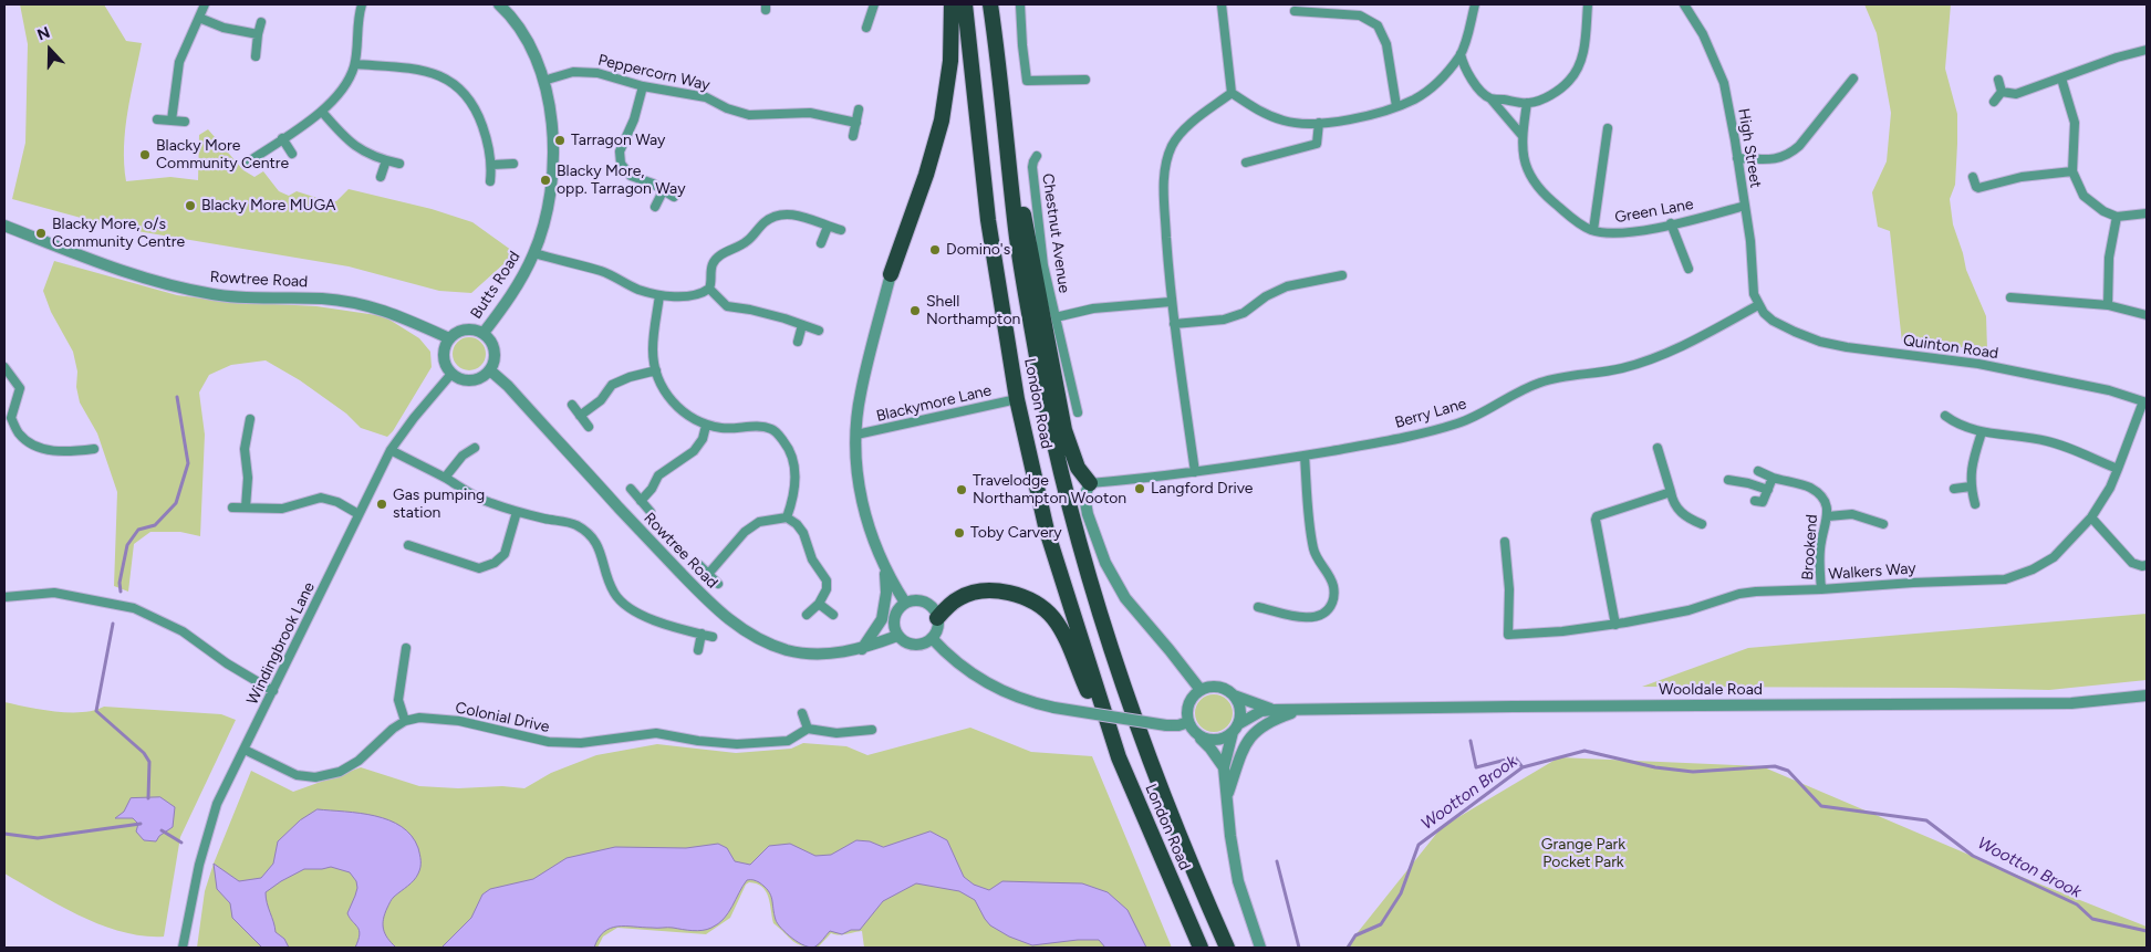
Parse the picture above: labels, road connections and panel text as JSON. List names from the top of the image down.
{
  "streets": {
    "highway": ["London Road"],
    "street": [
      "Peppercorn Way",
      "High Street",
      "Green Lane",
      "Chestnut Avenue",
      "Rowtree Road",
      "Butts Road",
      "Quinton Road",
      "Blackymore Lane",
      "Berry Lane",
      "Brookend",
      "Walkers Way",
      "Windingbrook Lane",
      "Wooldale Road",
      "Colonial Drive"
    ]
  },
  "crossings": [
    ["Peppercorn Way", "Butts Road"],
    ["High Street", "Green Lane"],
    ["High Street", "Quinton Road"],
    ["High Street", "Berry Lane"],
    ["Rowtree Road", "Butts Road"],
    ["Rowtree Road", "Windingbrook Lane"],
    ["Butts Road", "Windingbrook Lane"],
    ["Quinton Road", "Berry Lane"],
    ["Quinton Road", "Walkers Way"],
    ["Blackymore Lane", "London Road"],
    ["Brookend", "Walkers Way"]
  ],
  "water": ["Wootton Brook"],
  "parks": ["Grange Park Pocket Park"],
  "places": [
    "Tarragon Way",
    "Blacky More Community Centre",
    "Blacky More, opp. Tarragon Way",
    "Blacky More MUGA",
    "Blacky More, o/s Community Centre",
    "Domino's",
    "Shell Northampton",
    "Langford Drive",
    "Travelodge Northampton Wooton",
    "Gas pumping station",
    "Toby Carvery"
  ],
  "north": "top"
}
